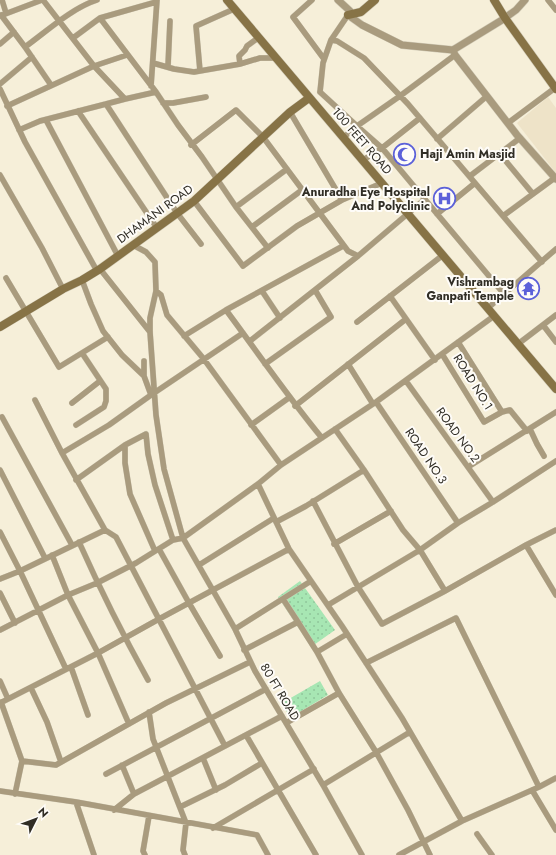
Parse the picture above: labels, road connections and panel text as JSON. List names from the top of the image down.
{
  "streets": {
    "main road": ["100 FEET ROAD", "DHAMANI ROAD"],
    "street": [
      "ROAD NO.1",
      "ROAD NO.2",
      "ROAD NO.3",
      "80 FT ROAD"
    ]
  },
  "crossings": [
    ["100 FEET ROAD", "DHAMANI ROAD"]
  ],
  "places": {
    "mosque": ["Haji Amin Masjid"],
    "hospital": ["Anuradha Eye Hospital And Polyclinic"],
    "temple": ["Vishrambag Ganpati Temple"]
  },
  "north": "top right"
}
